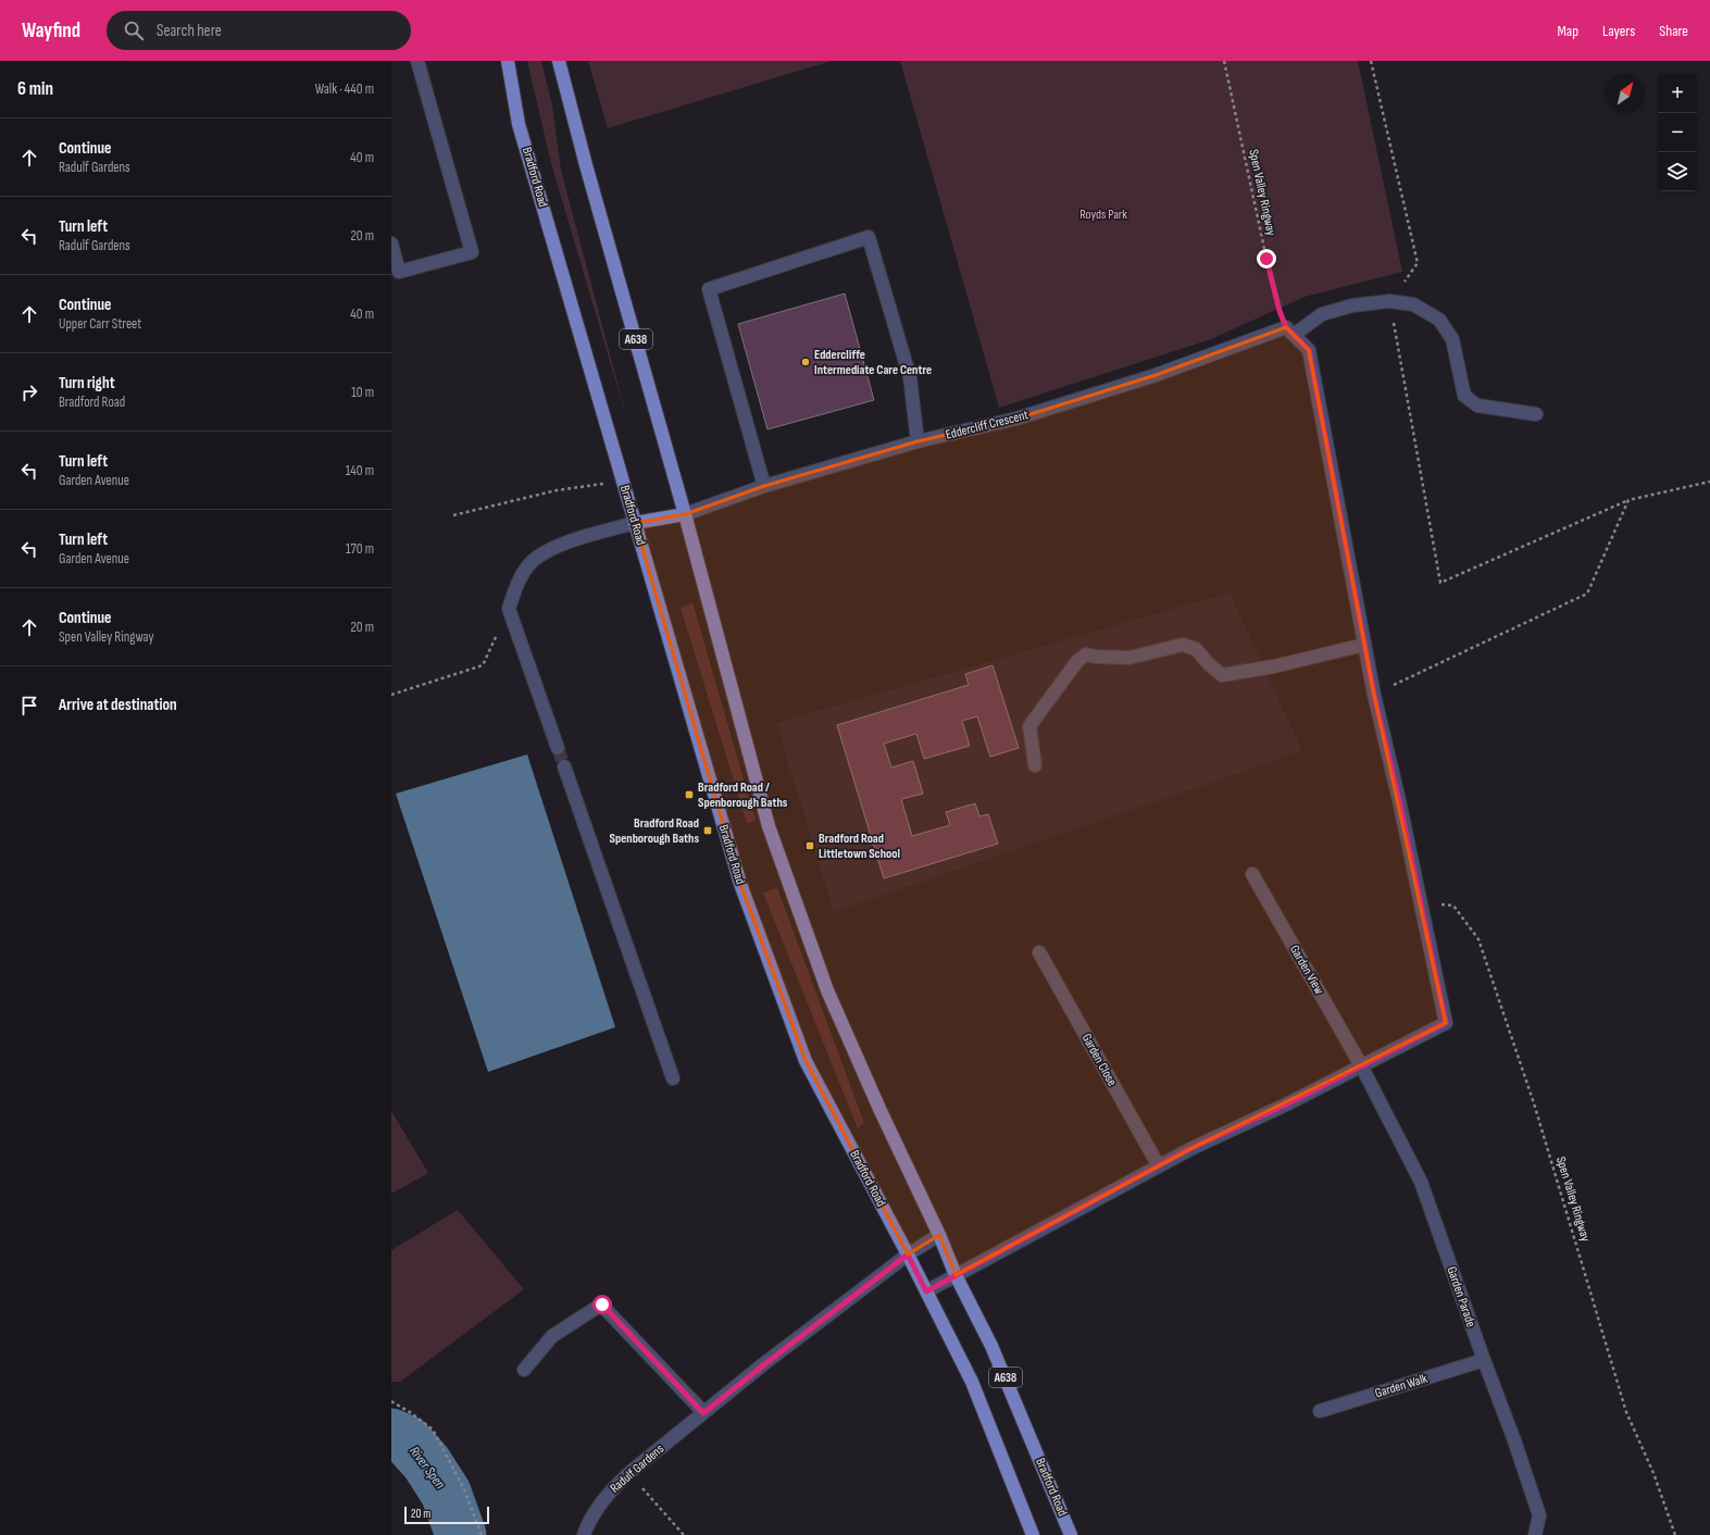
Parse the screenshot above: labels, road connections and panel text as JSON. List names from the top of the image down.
{
  "streets": {
    "main road": ["Bradford Road", "A638"],
    "street": [
      "Eddercliff Crescent",
      "Garden View",
      "Garden Close",
      "Garden Parade",
      "Garden Walk",
      "Radulf Gardens"
    ],
    "path": ["Spen Valley Ringway"]
  },
  "crossings": [
    ["Bradford Road", "Eddercliff Crescent"],
    ["Bradford Road", "Radulf Gardens"],
    ["Spen Valley Ringway", "Eddercliff Crescent"],
    ["Garden View", "Garden Parade"],
    ["Garden Parade", "Garden Walk"]
  ],
  "water": ["River Spen"],
  "parks": ["Royds Park"],
  "places": {
    "other": ["Eddercliffe Intermediate Care Centre"],
    "transit": ["Bradford Road / Spenborough Baths", "Bradford Road Spenborough Baths", "Bradford Road Littletown School"]
  },
  "scale_bar": "20 m",
  "north": "top right",
  "page": {
    "header": "Wayfind",
    "search": "Search here",
    "nav": ["Map", "Layers", "Share"],
    "heading": ["6 min", "Walk · 440 m"],
    "map_buttons": ["+", "−"],
    "list": [
      ["Continue", "Radulf Gardens", "40 m"],
      ["Turn left", "Radulf Gardens", "20 m"],
      ["Continue", "Upper Carr Street", "40 m"],
      ["Turn right", "Bradford Road", "10 m"],
      ["Turn left", "Garden Avenue", "140 m"],
      ["Turn left", "Garden Avenue", "170 m"],
      ["Continue", "Spen Valley Ringway", "20 m"],
      "Arrive at destination"
    ],
    "scale": "20 m"
  }
}
